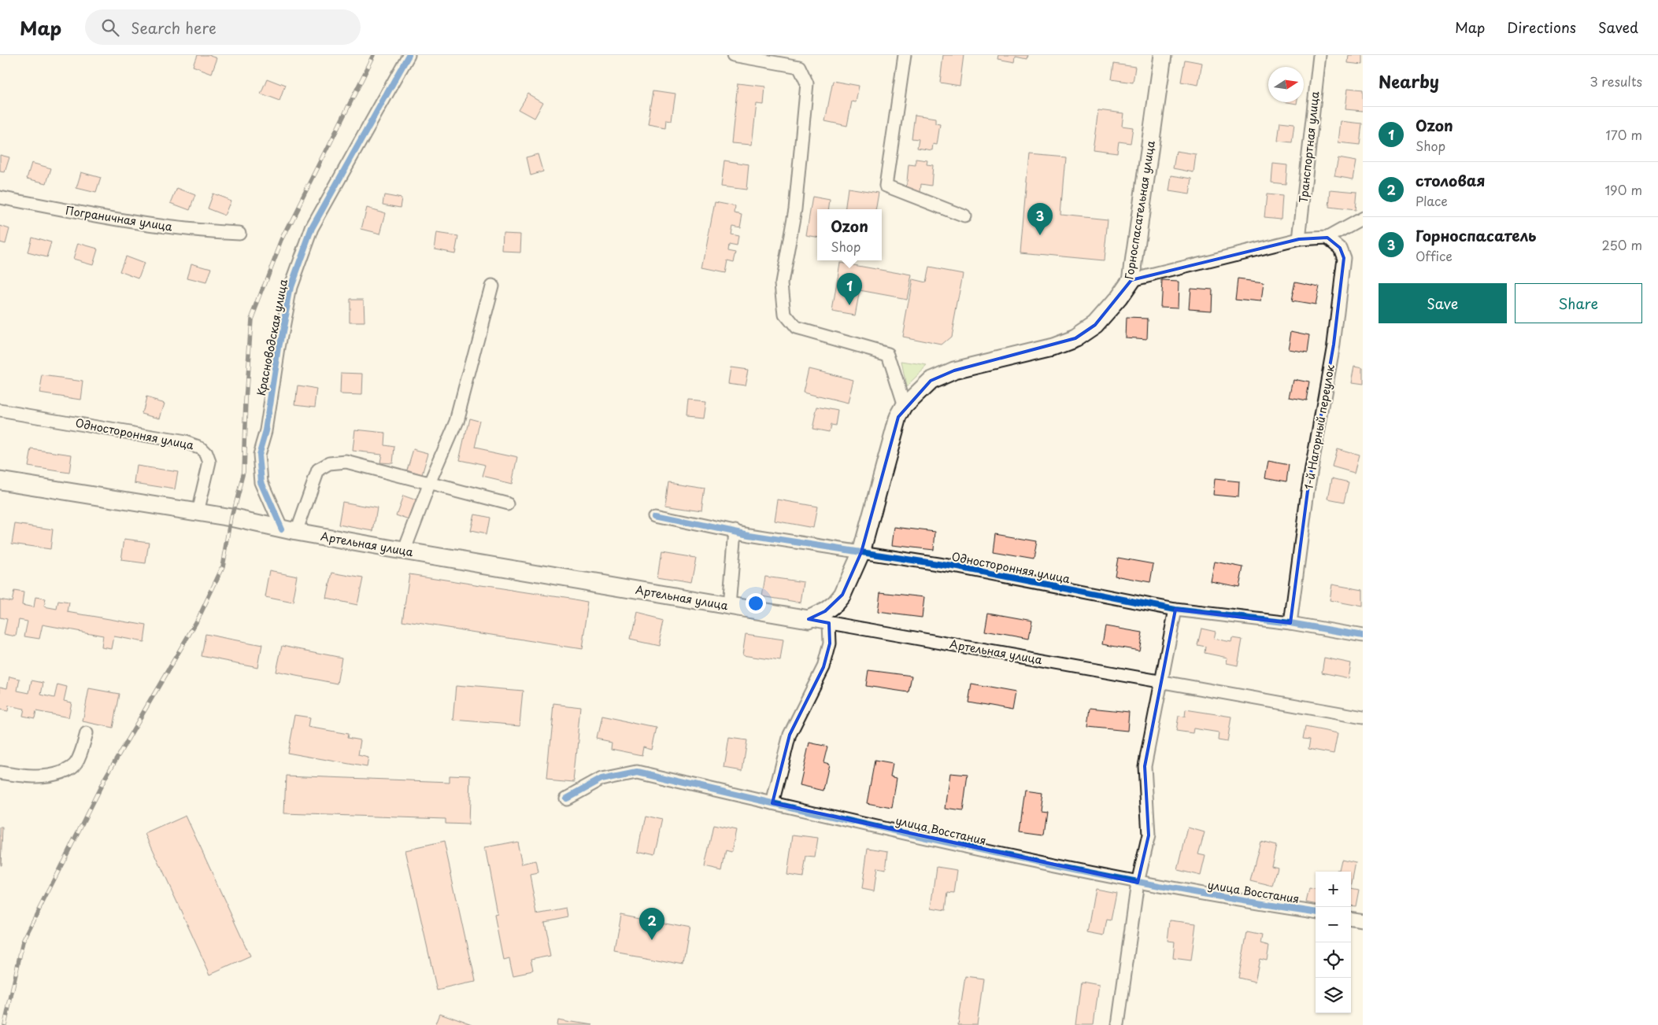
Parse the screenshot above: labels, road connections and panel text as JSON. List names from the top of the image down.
{
  "streets": {
    "main road": ["Горноспасательная улица", "Артельная улица"],
    "street": [
      "Транспортная улица",
      "Пограничная улица",
      "Красноводская улица",
      "1-й Нагорный переулок",
      "Односторонняя улица",
      "улица Восстания"
    ]
  },
  "crossings": [
    ["Горноспасательная улица", "Односторонняя улица"],
    ["Горноспасательная улица", "Артельная улица"],
    ["Красноводская улица", "Артельная улица"],
    ["1-й Нагорный переулок", "Односторонняя улица"],
    ["Односторонняя улица", "Артельная улица"]
  ],
  "north": "right",
  "page": {
    "header": "Map",
    "search": "Search here",
    "nav": ["Map", "Directions", "Saved"],
    "heading": ["Nearby", "3 results"],
    "list": [
      {
        "mark": "1",
        "name": "Ozon",
        "note": "Shop",
        "value": "170 m"
      },
      {
        "mark": "2",
        "name": "столовая",
        "note": "Place",
        "value": "190 m"
      },
      {
        "mark": "3",
        "name": "Горноспасатель",
        "note": "Office",
        "value": "250 m"
      }
    ],
    "pins": ["3", "1", "2"],
    "popup": ["Ozon", "Shop"],
    "buttons": ["Save", "Share"],
    "map_buttons": ["+", "−"]
  }
}
